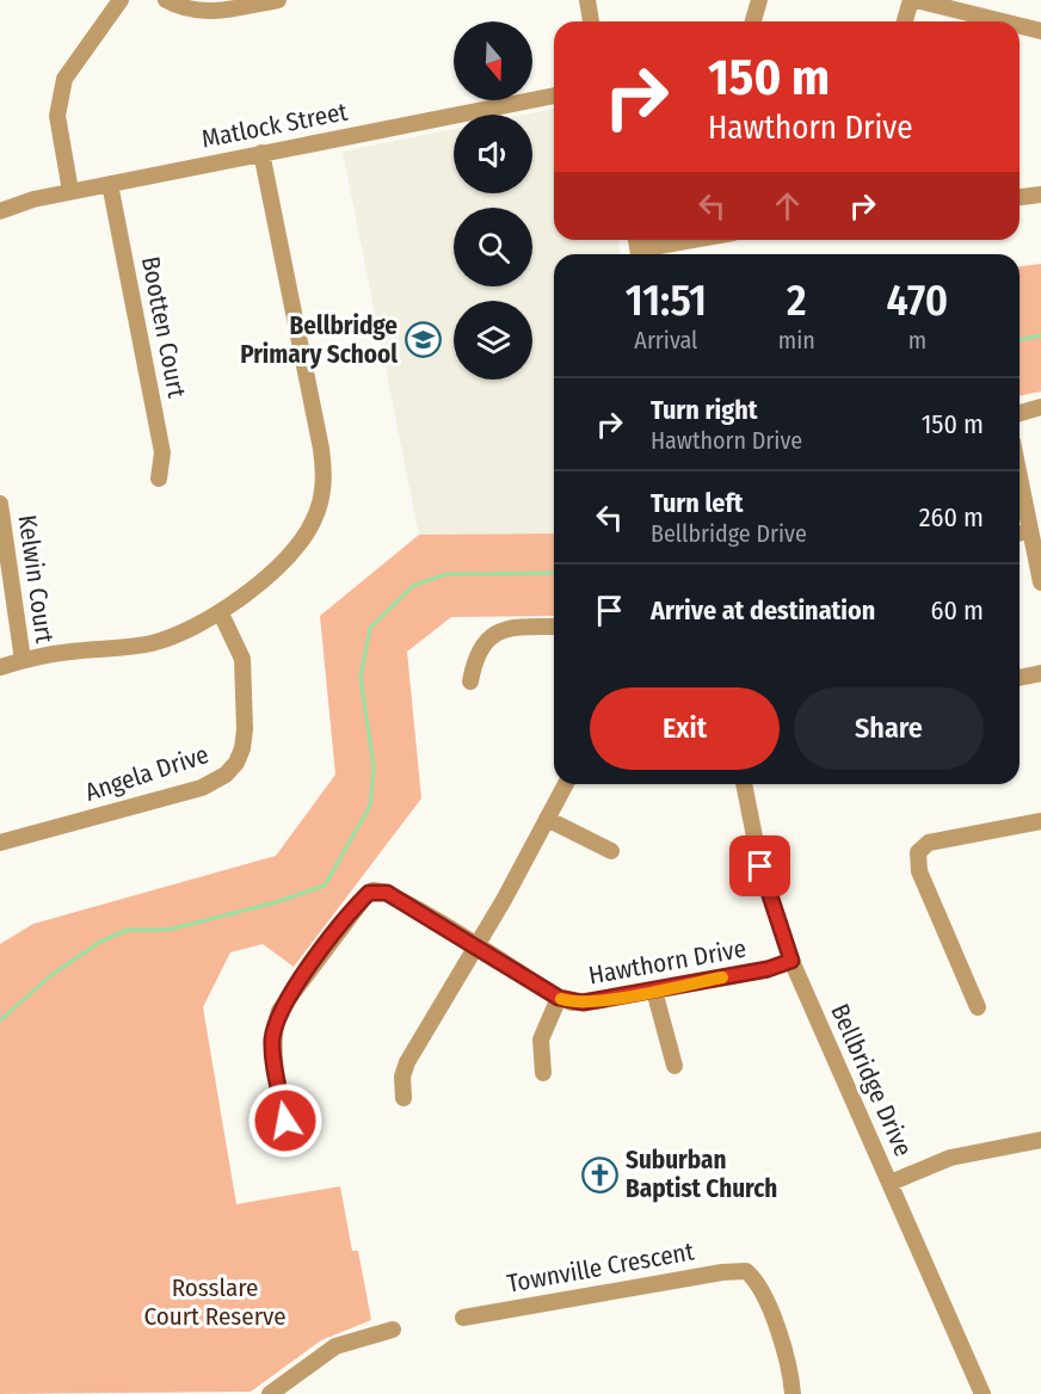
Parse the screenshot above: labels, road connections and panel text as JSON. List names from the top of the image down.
{
  "streets": {
    "street": [
      "Matlock Street",
      "Bootten Court",
      "Kelwin Court",
      "Angela Drive",
      "Hawthorn Drive",
      "Bellbridge Drive",
      "Townville Crescent"
    ]
  },
  "crossings": [
    ["Matlock Street", "Bootten Court"],
    ["Hawthorn Drive", "Bellbridge Drive"]
  ],
  "parks": ["Rosslare Court Reserve"],
  "places": {
    "school or university": ["Bellbridge Primary School"],
    "church": ["Suburban Baptist Church"]
  },
  "north": "bottom",
  "page": {
    "turn": ["150 m", "Hawthorn Drive"],
    "eta": [
      "11:51",
      "Arrival",
      "2",
      "min",
      "470",
      "m"
    ],
    "list": [
      {
        "name": "Turn right",
        "note": "Hawthorn Drive",
        "value": "150 m"
      },
      {
        "name": "Turn left",
        "note": "Bellbridge Drive",
        "value": "260 m"
      },
      {
        "name": "Arrive at destination",
        "value": "60 m"
      }
    ],
    "buttons": ["Exit", "Share"]
  }
}
